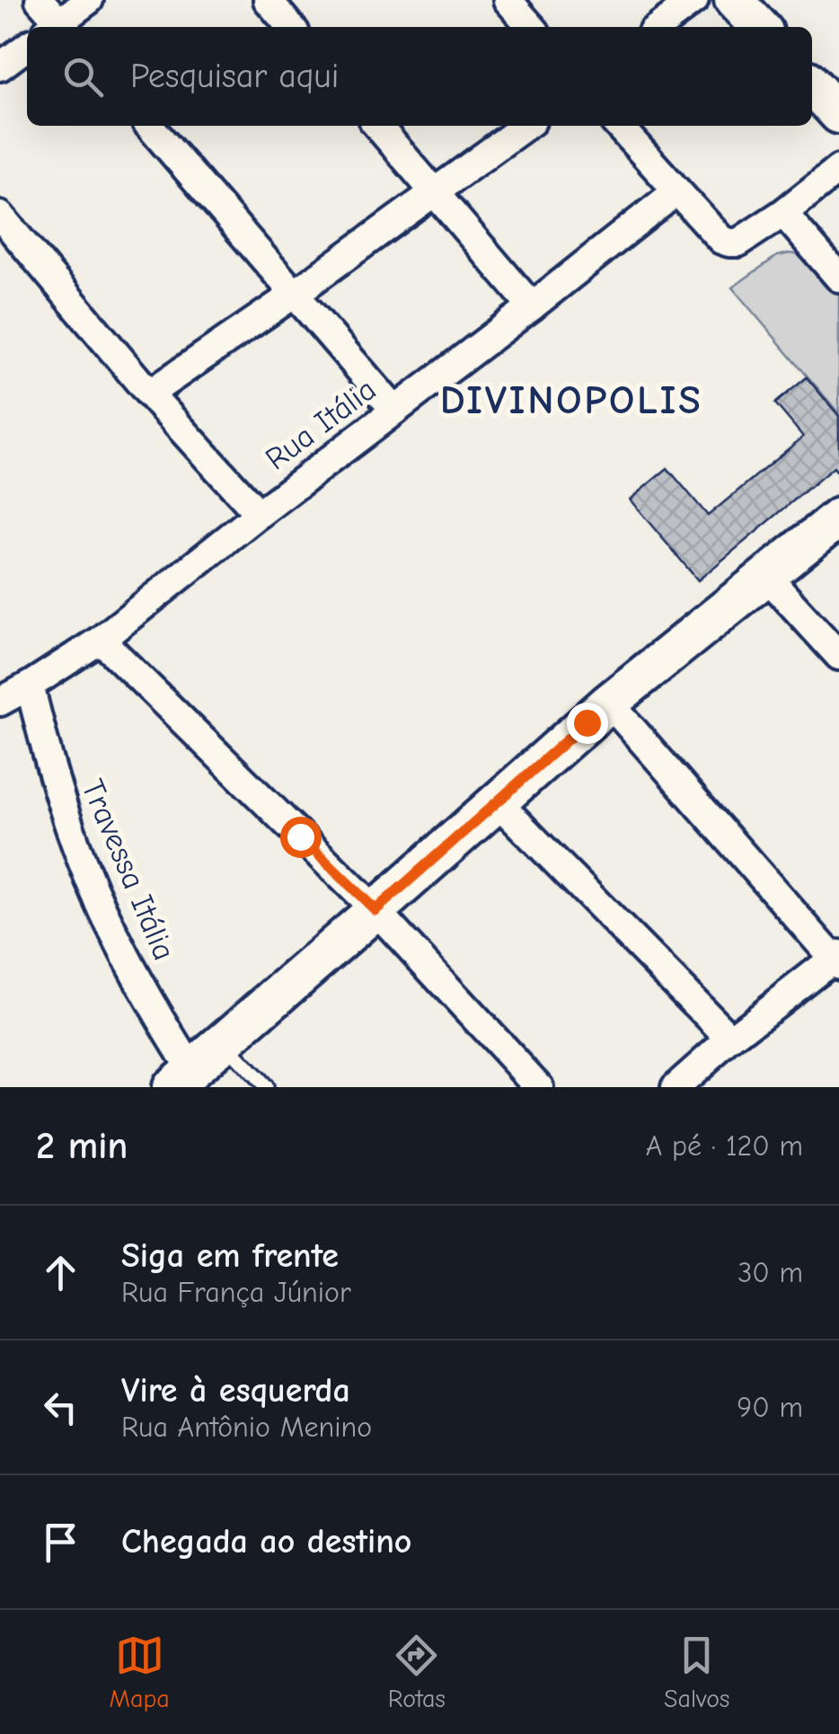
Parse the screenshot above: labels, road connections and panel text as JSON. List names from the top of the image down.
{
  "streets": {
    "street": ["Rua Itália", "Travessa Itália"]
  },
  "crossings": [
    ["Rua Itália", "Travessa Itália"]
  ],
  "districts": ["DIVINOPOLIS"],
  "page": {
    "search": "Pesquisar aqui",
    "heading": ["2 min", "A pé · 120 m"],
    "list": [
      ["Siga em frente", "Rua França Júnior", "30 m"],
      ["Vire à esquerda", "Rua Antônio Menino", "90 m"],
      "Chegada ao destino"
    ],
    "nav": ["Mapa", "Rotas", "Salvos"]
  }
}
